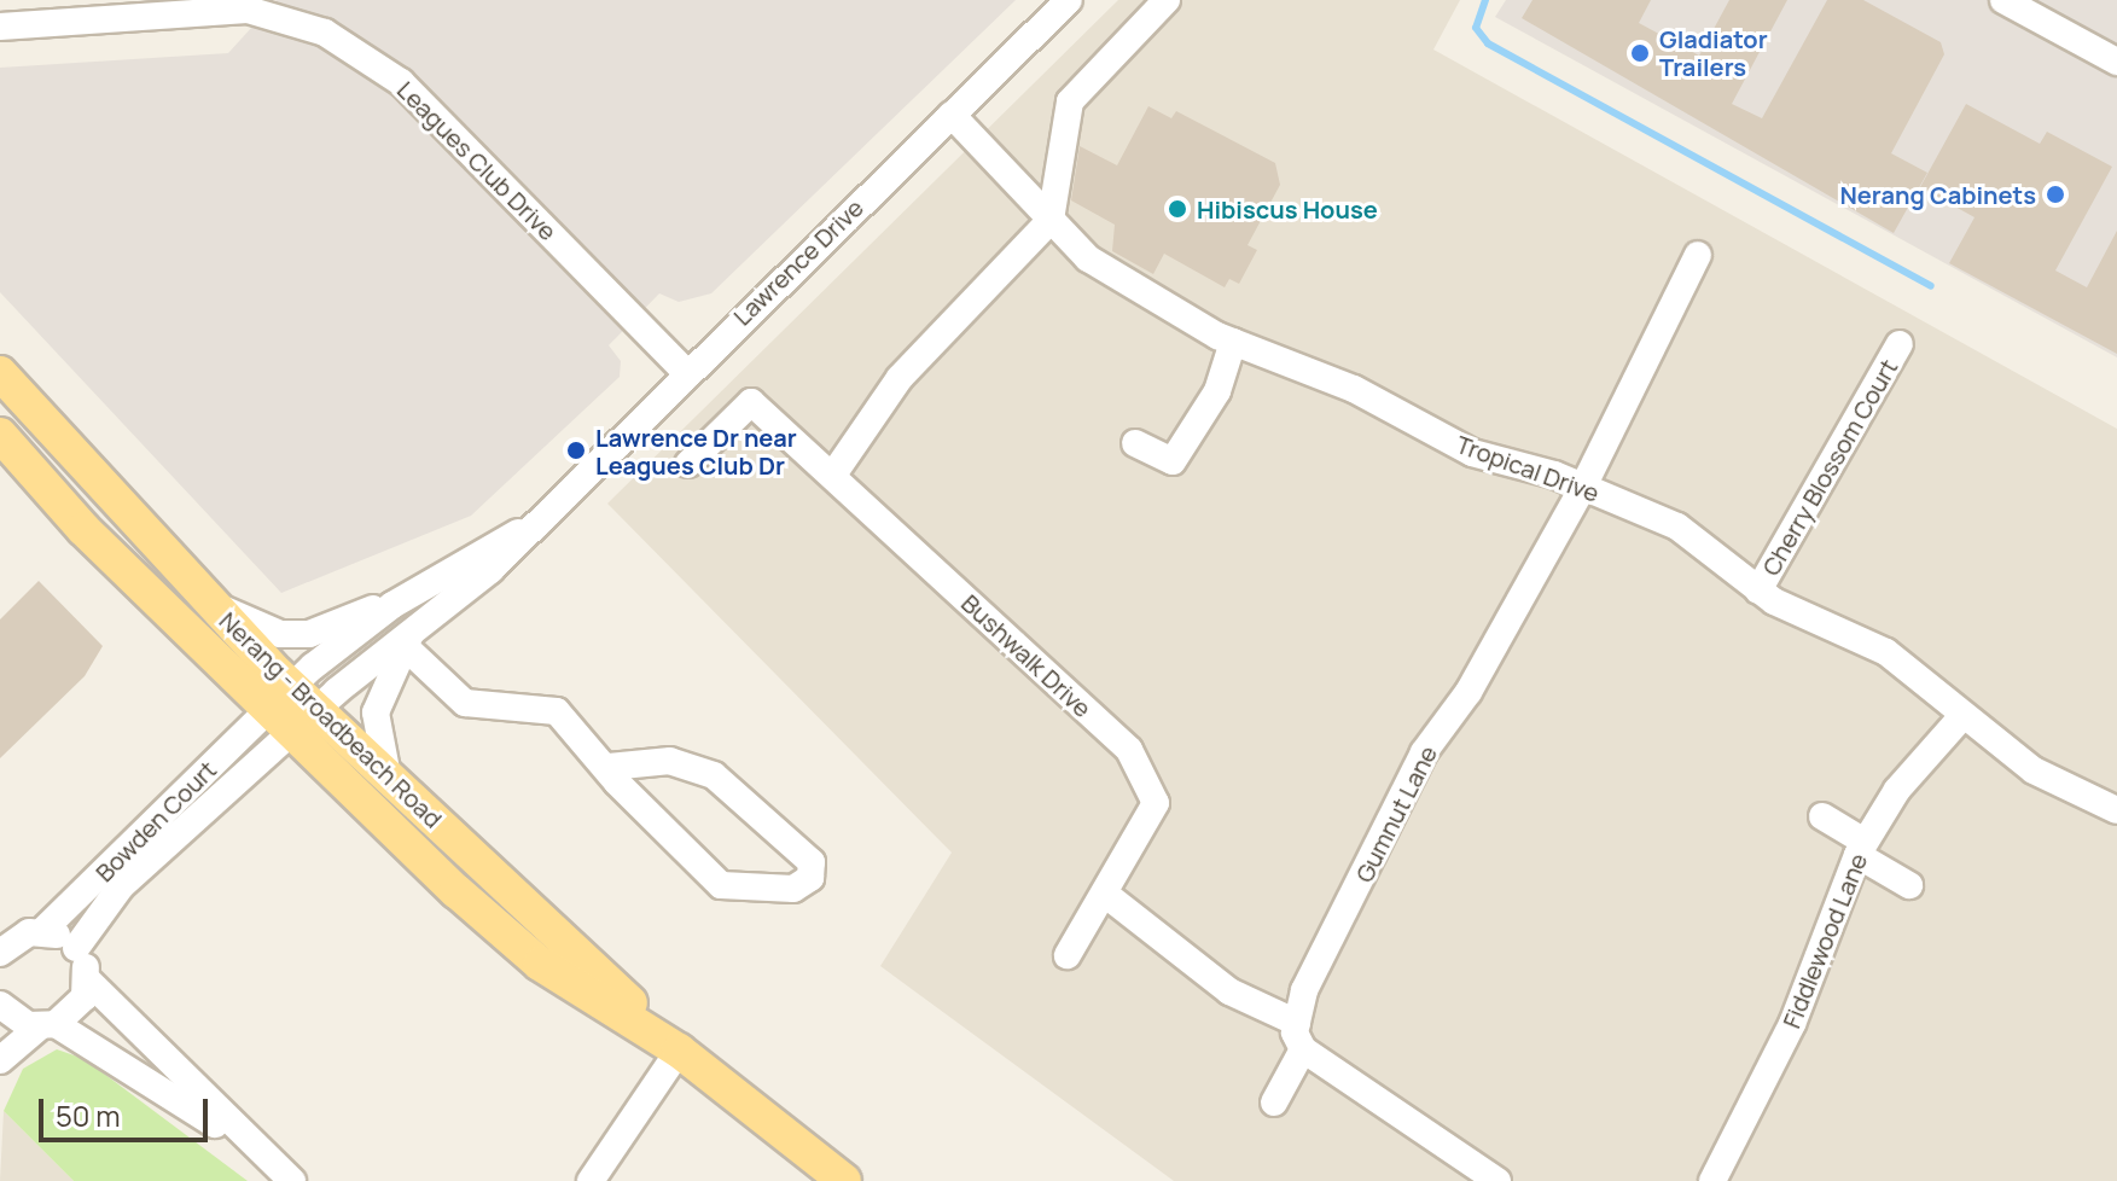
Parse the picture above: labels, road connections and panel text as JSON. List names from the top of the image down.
{
  "streets": {
    "main road": ["Nerang - Broadbeach Road"],
    "street": [
      "Leagues Club Drive",
      "Lawrence Drive",
      "Cherry Blossom Court",
      "Tropical Drive",
      "Bushwalk Drive",
      "Gumnut Lane",
      "Bowden Court",
      "Fiddlewood Lane"
    ]
  },
  "crossings": [
    ["Leagues Club Drive", "Lawrence Drive"],
    ["Lawrence Drive", "Tropical Drive"],
    ["Lawrence Drive", "Nerang - Broadbeach Road"],
    ["Lawrence Drive", "Bowden Court"],
    ["Cherry Blossom Court", "Tropical Drive"],
    ["Tropical Drive", "Gumnut Lane"],
    ["Tropical Drive", "Fiddlewood Lane"],
    ["Nerang - Broadbeach Road", "Bowden Court"]
  ],
  "places": [
    "Gladiator Trailers",
    "Nerang Cabinets",
    "Hibiscus House",
    "Lawrence Dr near Leagues Club Dr"
  ],
  "scale_bar": "50 m"
}
